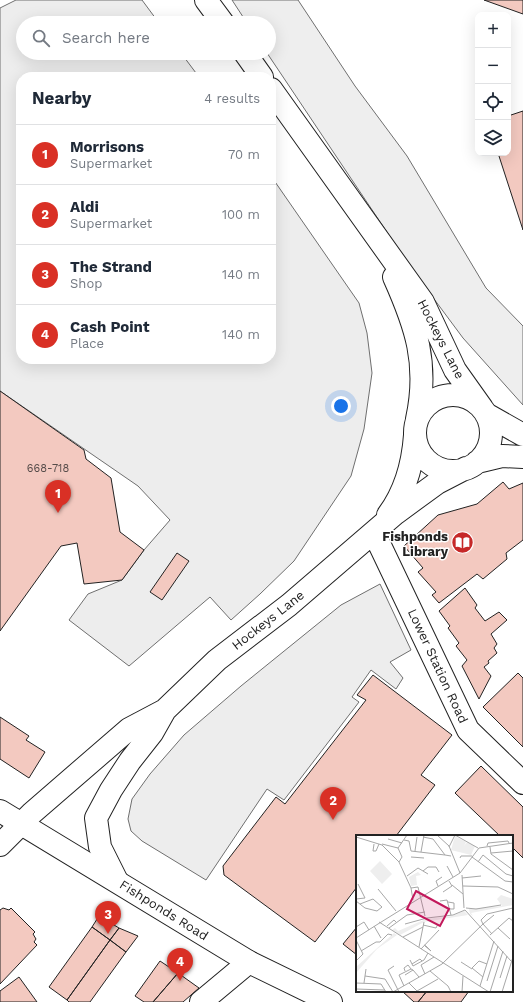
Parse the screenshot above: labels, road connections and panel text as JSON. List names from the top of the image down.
{
  "streets": {
    "street": ["Hockeys Lane", "Lower Station Road", "Fishponds Road"]
  },
  "crossings": [
    ["Hockeys Lane", "Lower Station Road"],
    ["Hockeys Lane", "Fishponds Road"]
  ],
  "places": {
    "library": ["Fishponds Library"]
  },
  "house_numbers": ["668-718"],
  "page": {
    "map_buttons": ["+", "−"],
    "search": "Search here",
    "heading": ["Nearby", "4 results"],
    "list": [
      {
        "mark": "1",
        "name": "Morrisons",
        "note": "Supermarket",
        "value": "70 m"
      },
      {
        "mark": "2",
        "name": "Aldi",
        "note": "Supermarket",
        "value": "100 m"
      },
      {
        "mark": "3",
        "name": "The Strand",
        "note": "Shop",
        "value": "140 m"
      },
      {
        "mark": "4",
        "name": "Cash Point",
        "note": "Place",
        "value": "140 m"
      }
    ],
    "pins": [
      "1",
      "2",
      "3",
      "4"
    ]
  }
}
